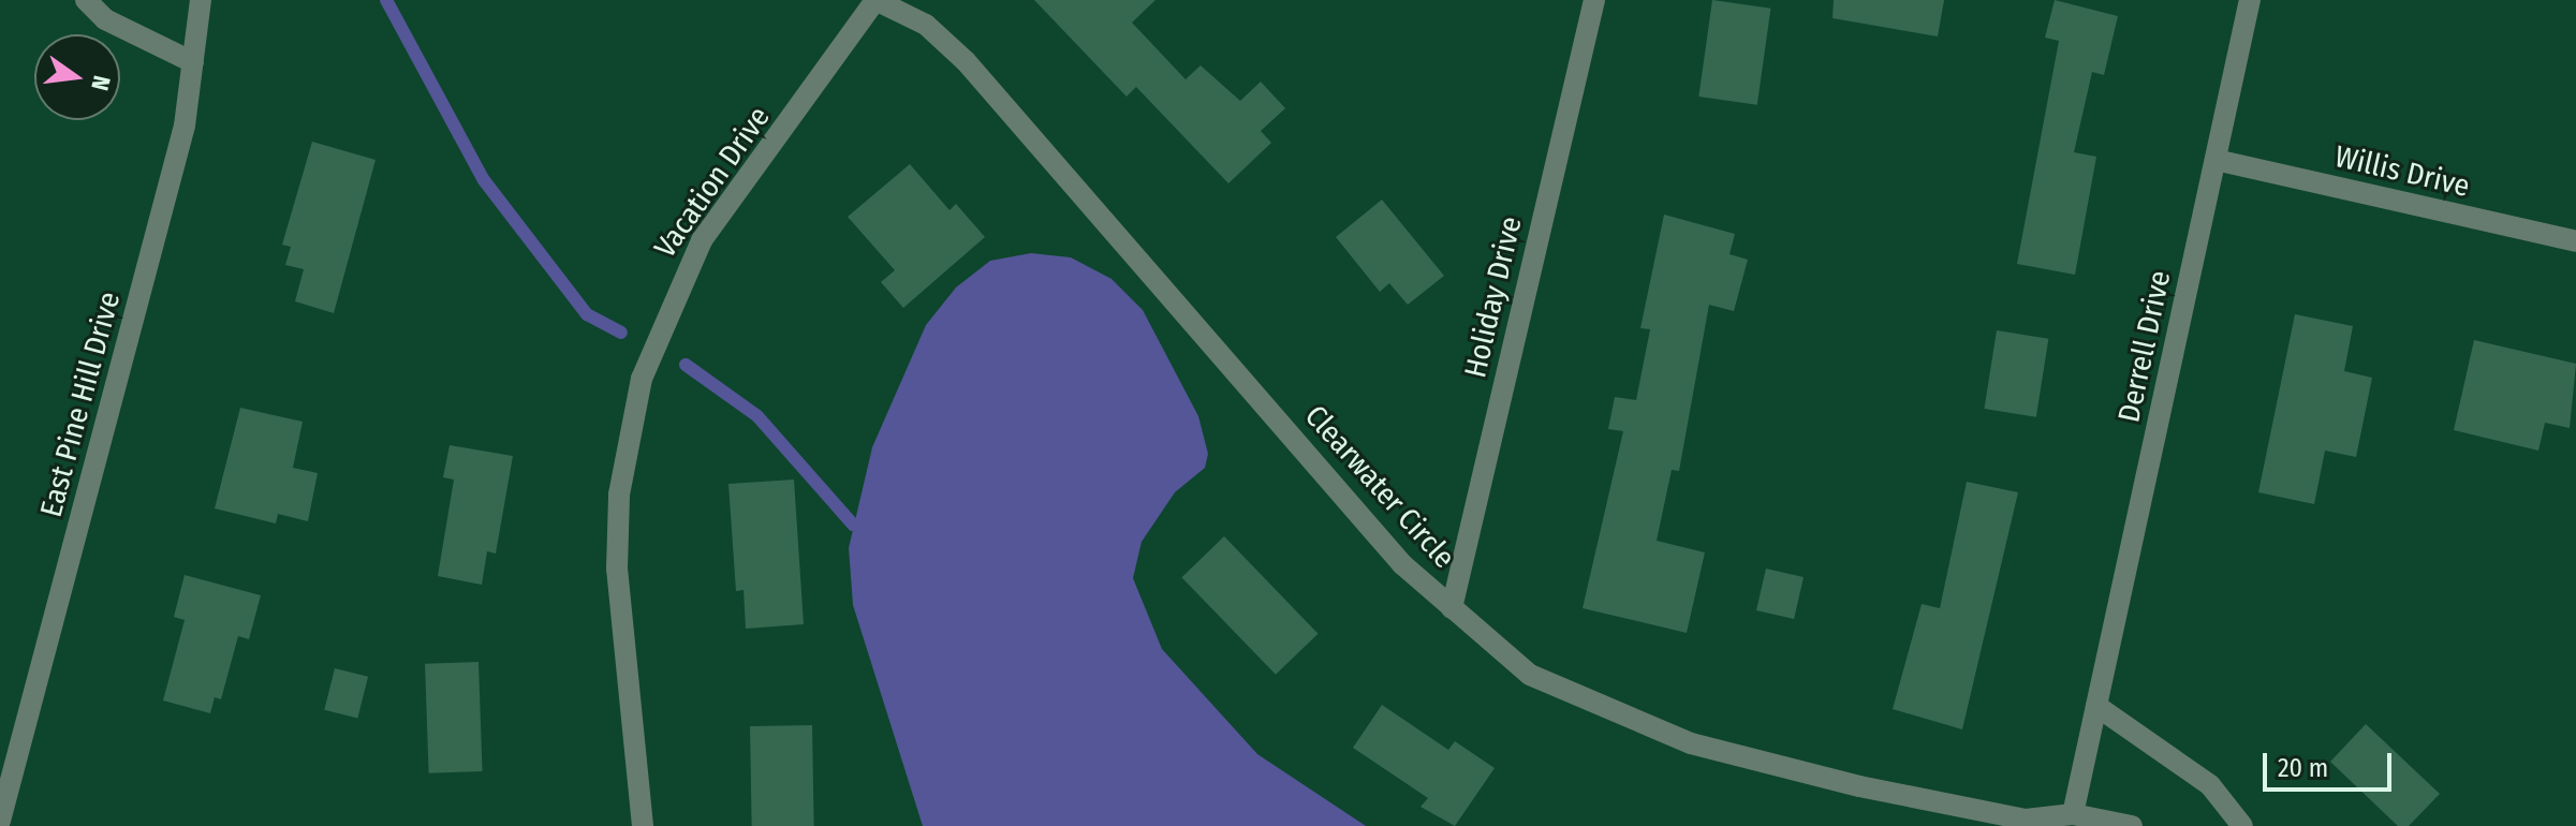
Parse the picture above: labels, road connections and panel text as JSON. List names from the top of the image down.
{
  "streets": {
    "street": [
      "Willis Drive",
      "Vacation Drive",
      "Holiday Drive",
      "Derrell Drive",
      "East Pine Hill Drive",
      "Clearwater Circle"
    ]
  },
  "crossings": [
    ["Willis Drive", "Derrell Drive"],
    ["Vacation Drive", "Clearwater Circle"],
    ["Holiday Drive", "Clearwater Circle"],
    ["Derrell Drive", "Clearwater Circle"]
  ],
  "scale_bar": "20 m",
  "north": "right"
}
